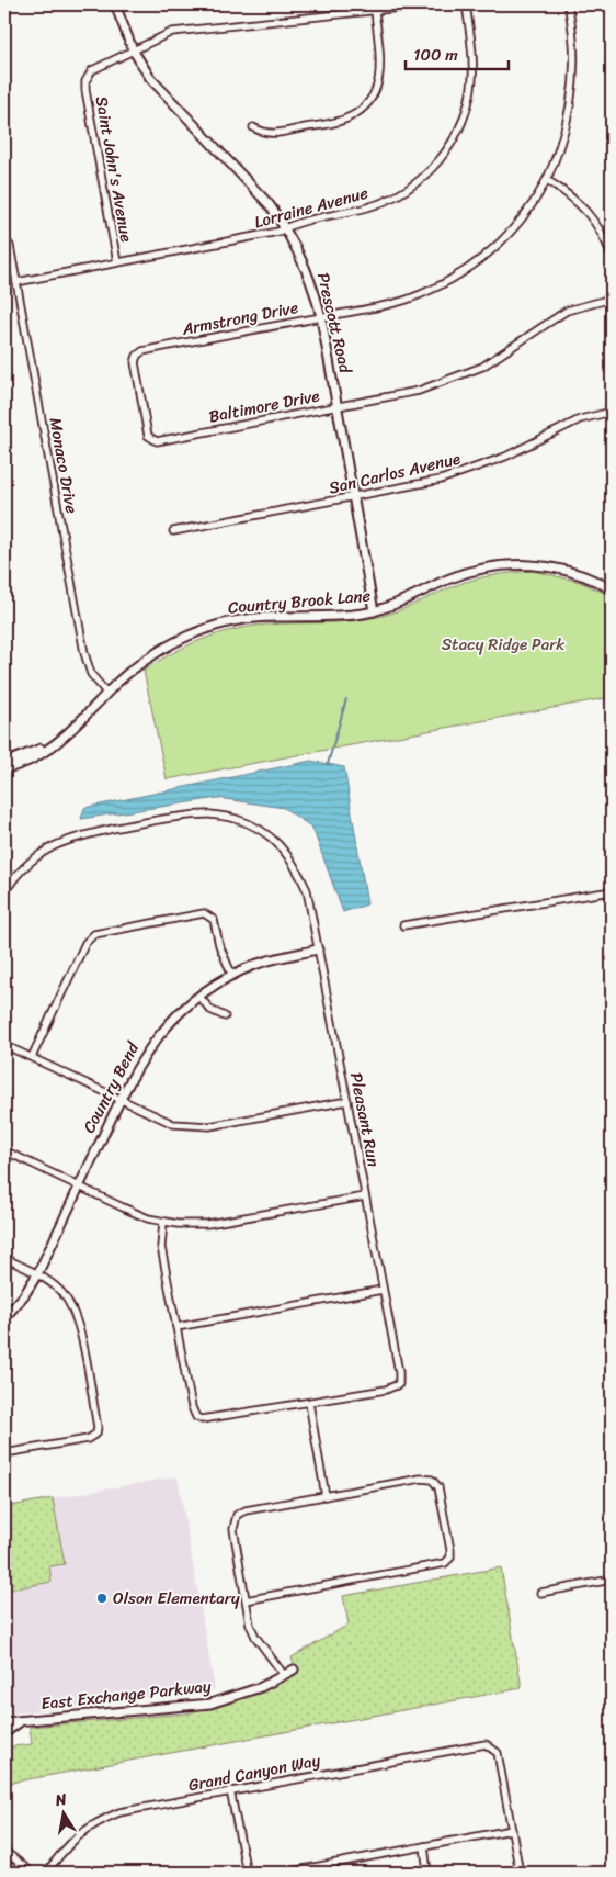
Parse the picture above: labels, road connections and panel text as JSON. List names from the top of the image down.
{
  "streets": {
    "street": [
      "Saint John's Avenue",
      "Lorraine Avenue",
      "Armstrong Drive",
      "Prescott Road",
      "Baltimore Drive",
      "Monaco Drive",
      "San Carlos Avenue",
      "Country Brook Lane",
      "Country Bend",
      "Pleasant Run",
      "East Exchange Parkway",
      "Grand Canyon Way"
    ]
  },
  "crossings": [
    ["Saint John's Avenue", "Lorraine Avenue"],
    ["Saint John's Avenue", "Prescott Road"],
    ["Lorraine Avenue", "Prescott Road"],
    ["Lorraine Avenue", "Monaco Drive"],
    ["Armstrong Drive", "Prescott Road"],
    ["Armstrong Drive", "Baltimore Drive"],
    ["Prescott Road", "Baltimore Drive"],
    ["Prescott Road", "San Carlos Avenue"],
    ["Prescott Road", "Country Brook Lane"],
    ["Monaco Drive", "Country Brook Lane"],
    ["Country Bend", "Pleasant Run"]
  ],
  "parks": ["Stacy Ridge Park"],
  "places": ["Olson Elementary"],
  "scale_bar": "100 m",
  "north": "top"
}
